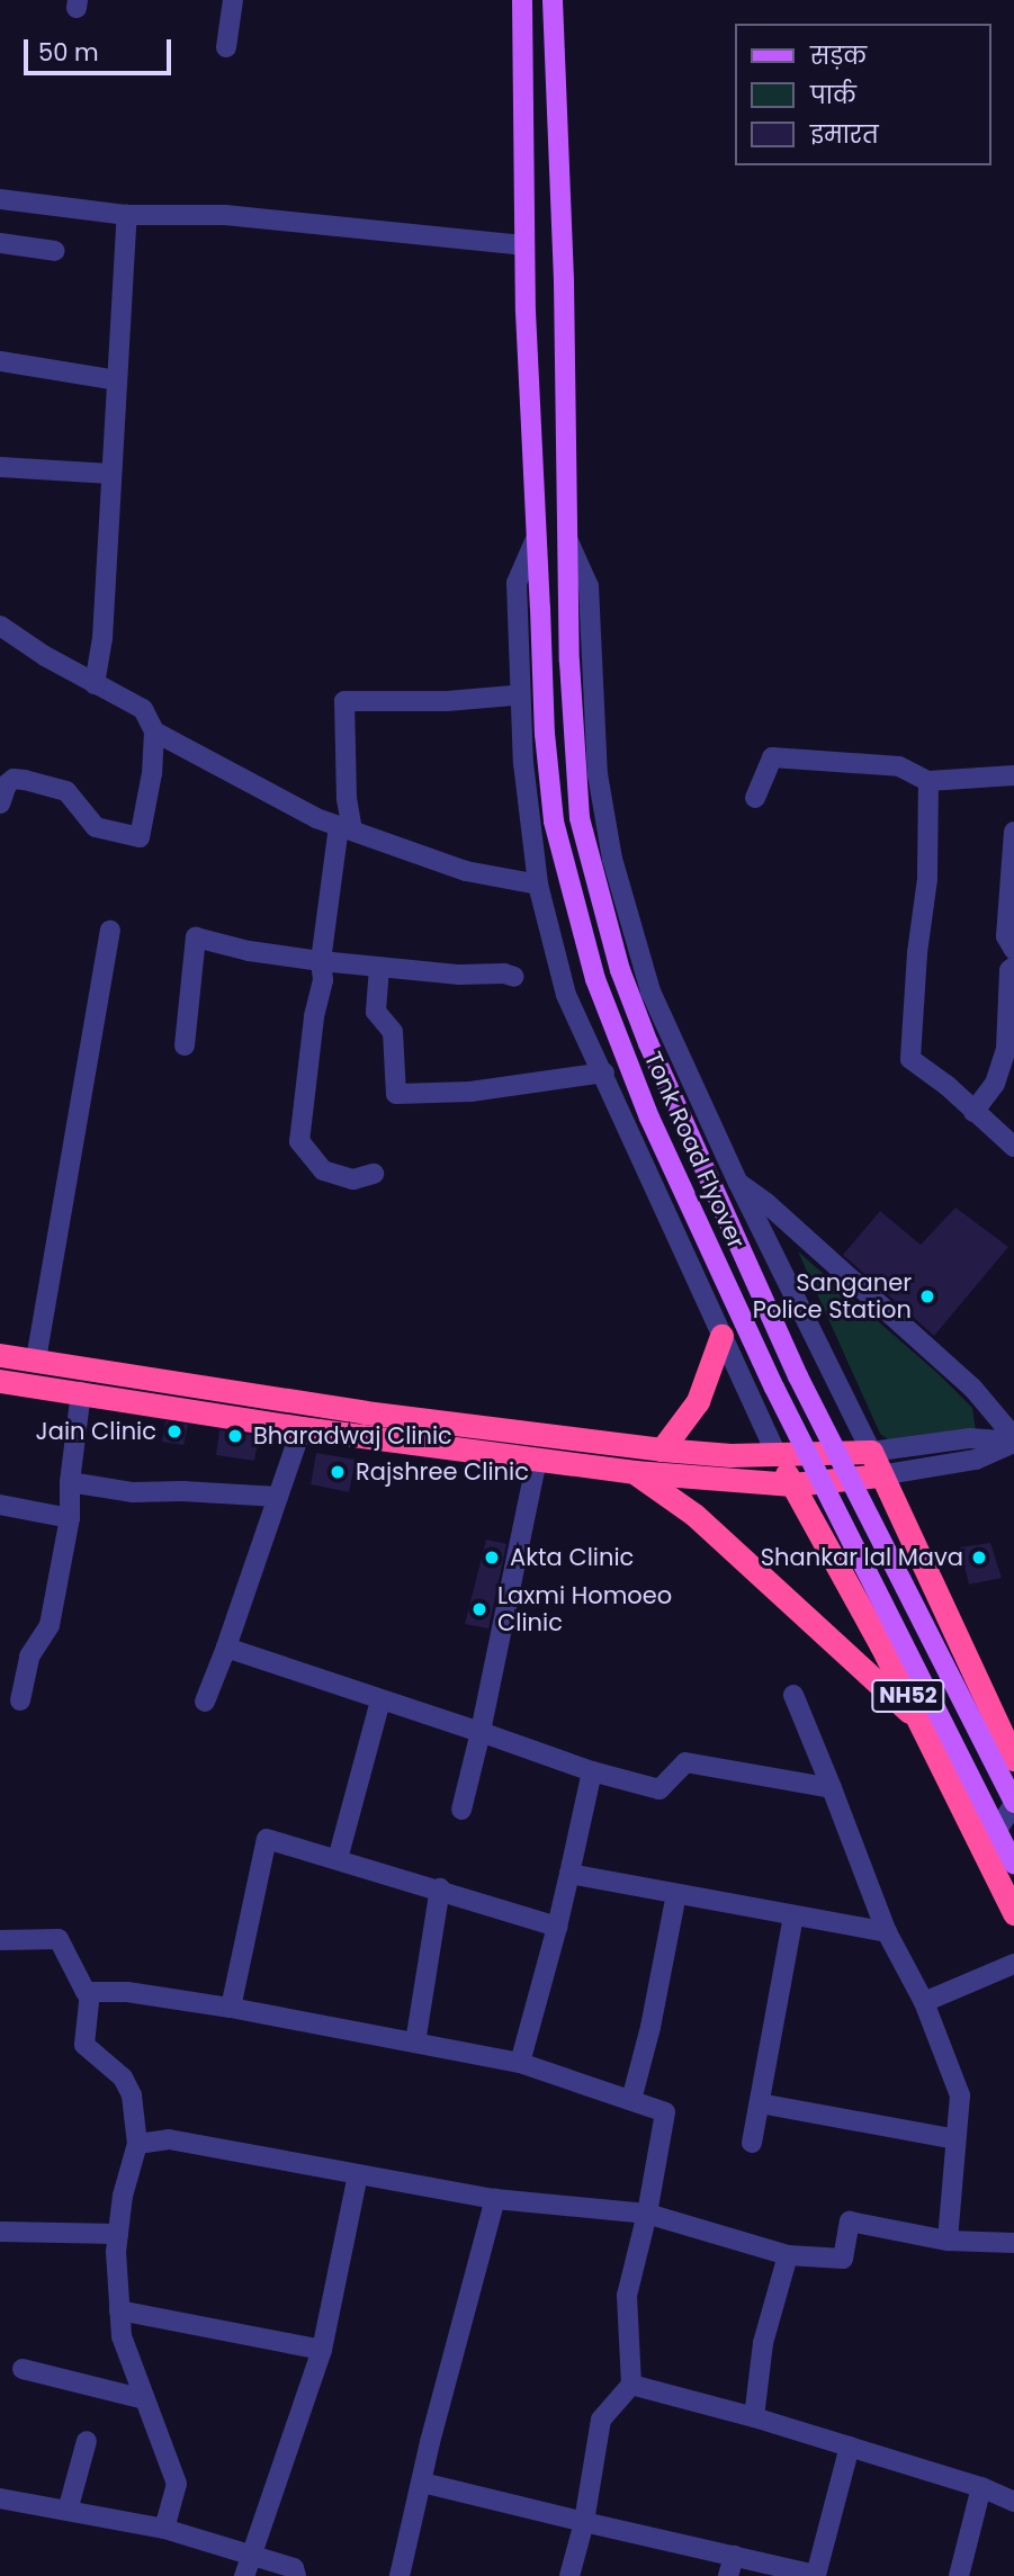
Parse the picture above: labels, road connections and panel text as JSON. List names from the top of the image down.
{
  "streets": {
    "highway": ["NH52"],
    "main road": ["Tonk Road Flyover"]
  },
  "places": [
    "Sanganer Police Station",
    "Jain Clinic",
    "Bharadwaj Clinic",
    "Rajshree Clinic",
    "Akta Clinic",
    "Shankar lal Mava",
    "Laxmi Homoeo Clinic"
  ],
  "legend": ["सड़क", "पार्क", "इमारत"],
  "scale_bar": "50 m"
}
